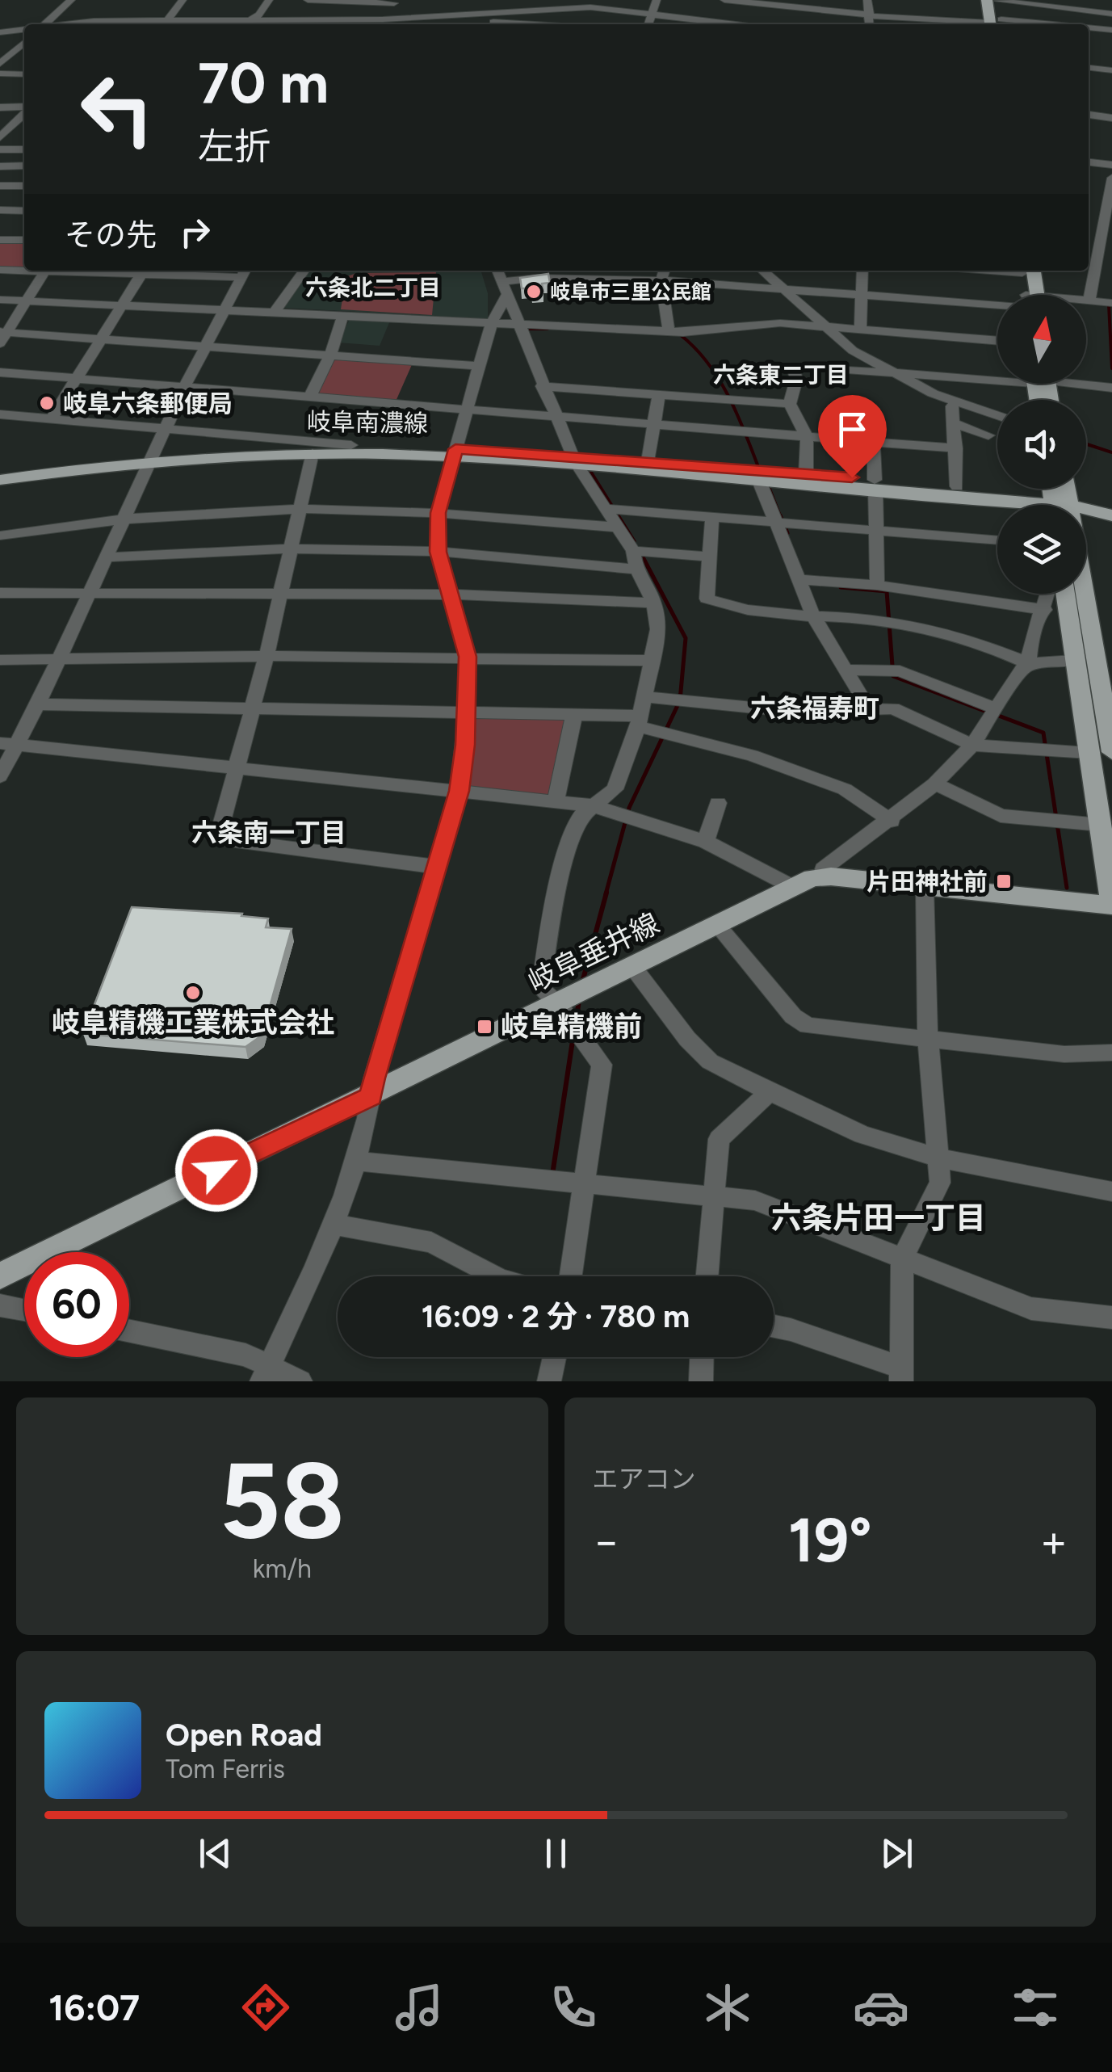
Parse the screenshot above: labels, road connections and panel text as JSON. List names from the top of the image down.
{
  "streets": {
    "main road": ["岐阜南濃線", "岐阜垂井線"]
  },
  "districts": [
    "六条北二丁目",
    "六条東二丁目",
    "六条福寿町",
    "六条南一丁目",
    "六条片田一丁目"
  ],
  "places": {
    "other": ["岐阜市三里公民館", "岐阜六条郵便局", "岐阜精機工業株式会社"],
    "transit": ["片田神社前", "岐阜精機前"]
  },
  "north": "top",
  "page": {
    "turn": ["70 m", "左折"],
    "then": "その先",
    "limit": "60",
    "trip": "16:09 · 2 分 · 780 m",
    "tile": [
      ["58", "km/h"],
      "エアコン"
    ],
    "heat": ["−", "19°", "+"],
    "song": ["Open Road", "Tom Ferris"],
    "tabs": "16:07"
  }
}
